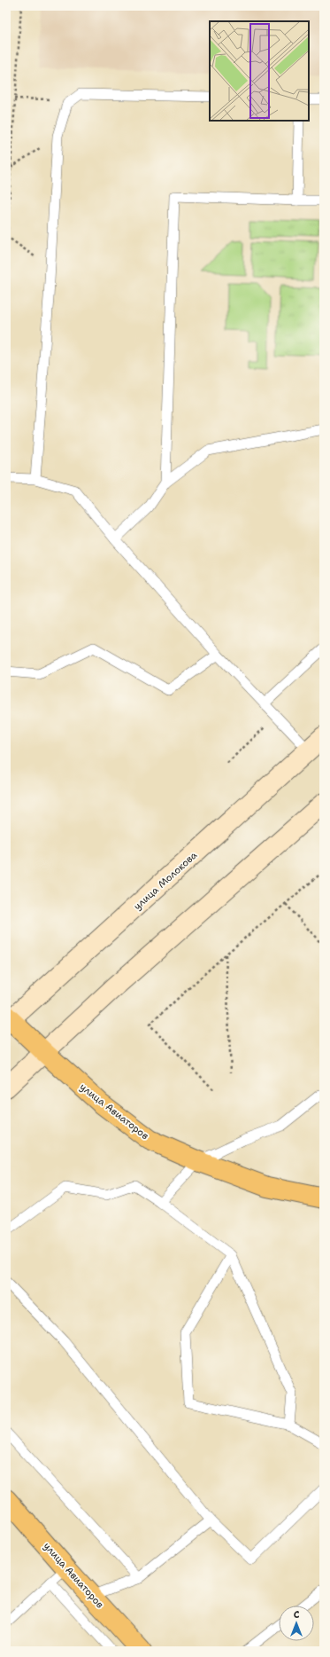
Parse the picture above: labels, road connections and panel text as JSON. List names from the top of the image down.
{
  "streets": {
    "main road": ["улица Авиаторов"],
    "street": ["улица Молокова"]
  },
  "crossings": [
    ["улица Молокова", "улица Авиаторов"]
  ],
  "north": "top"
}
